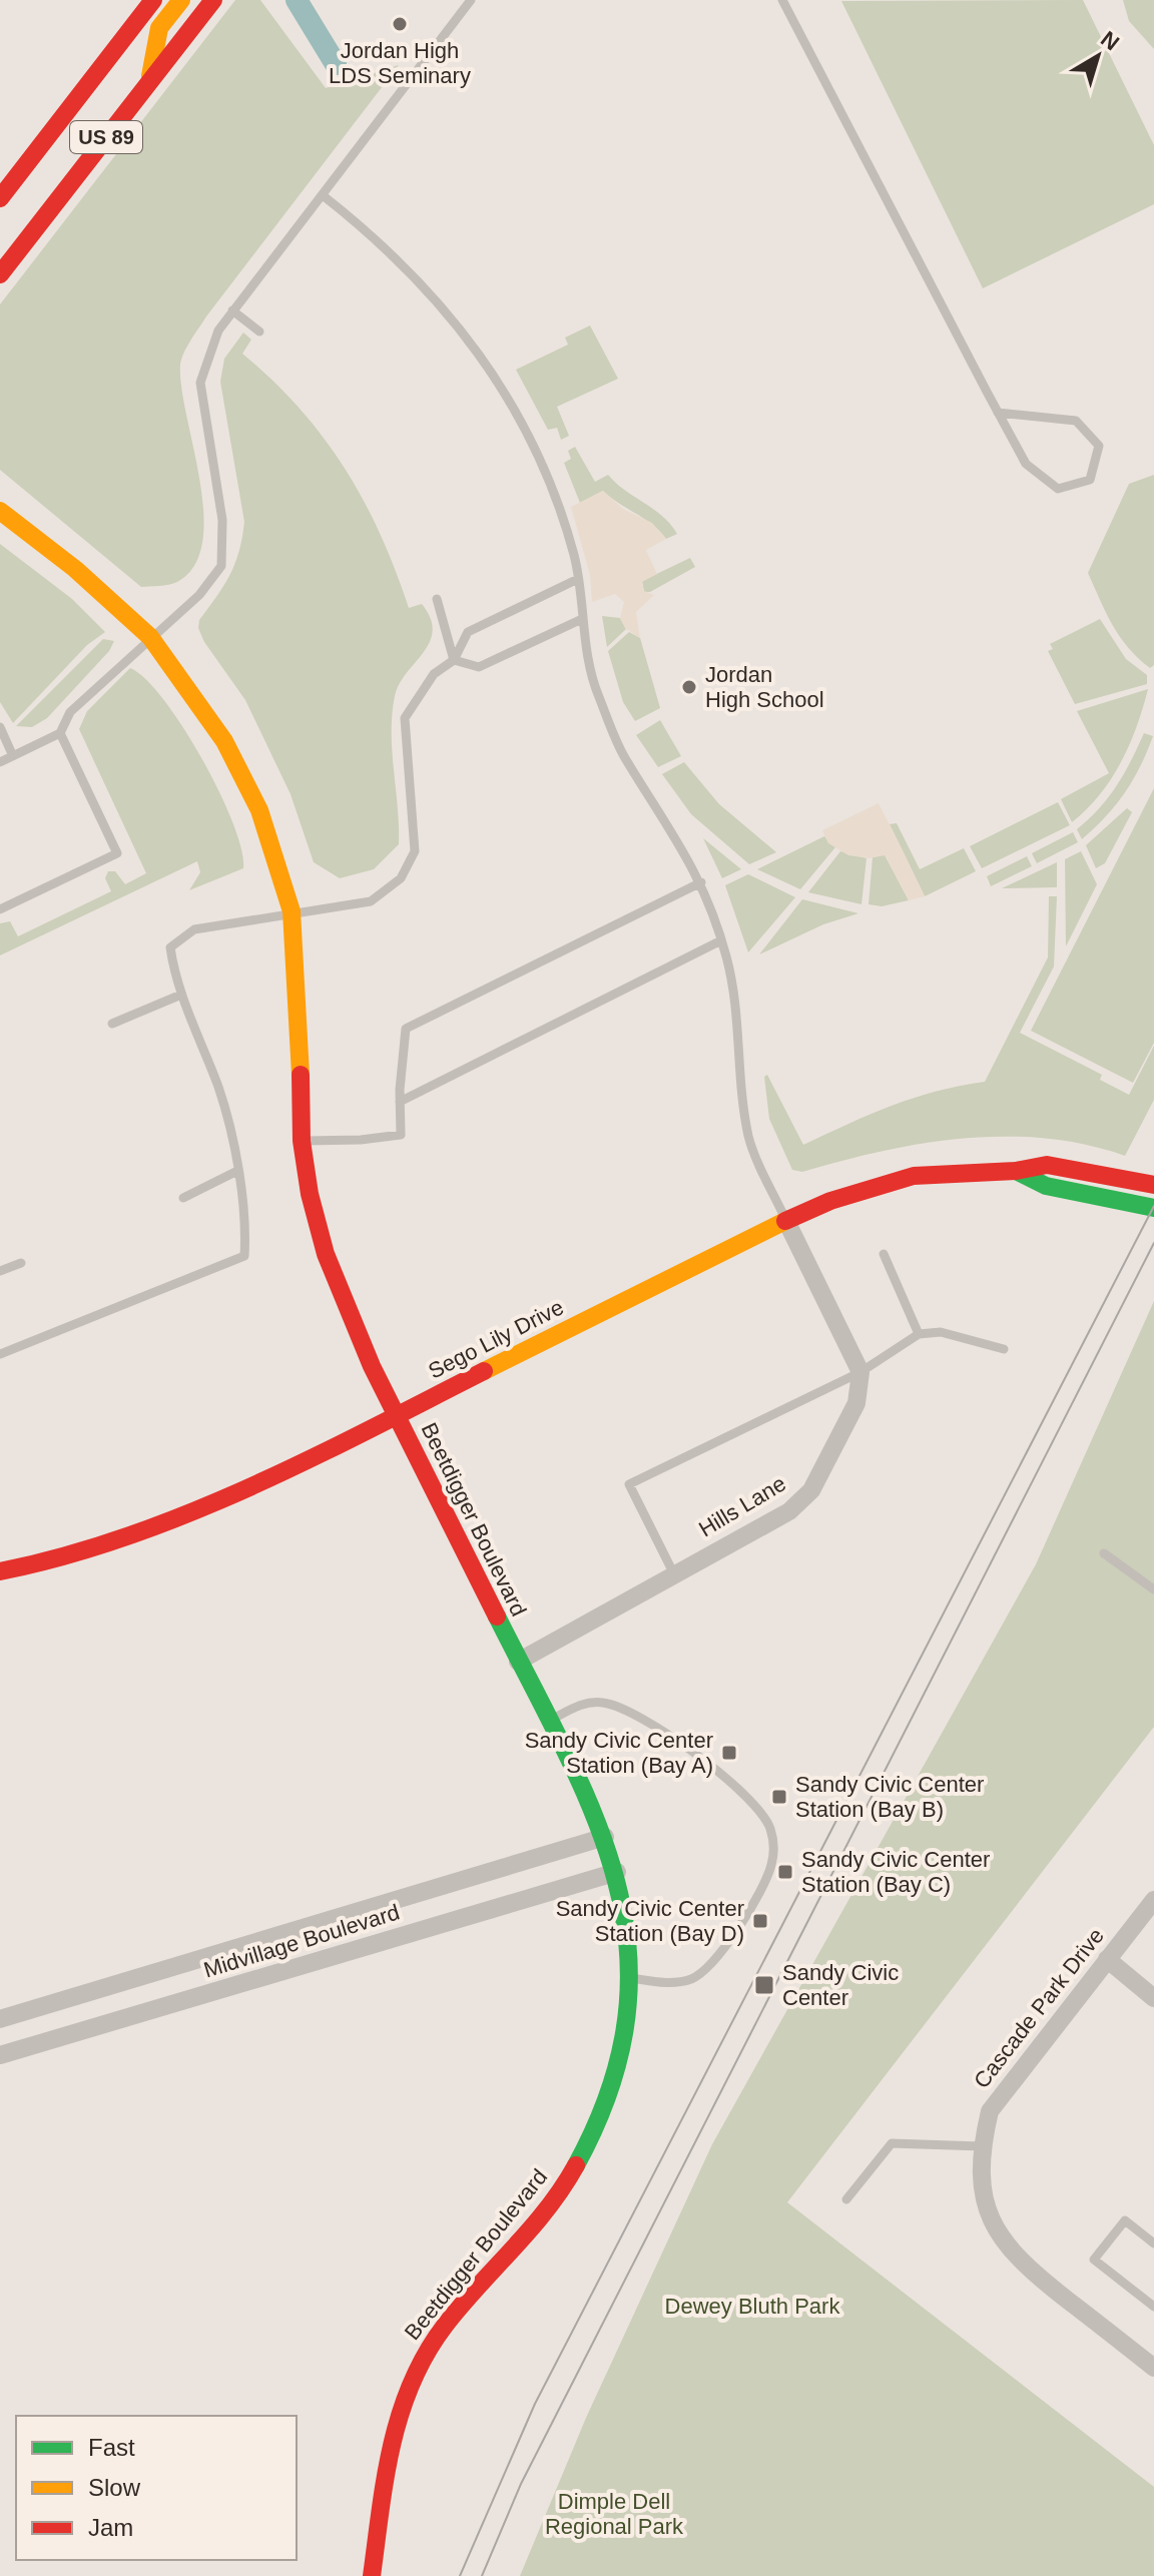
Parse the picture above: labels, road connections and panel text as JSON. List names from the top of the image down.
{
  "streets": {
    "street": [
      "US 89",
      "Sego Lily Drive",
      "Hills Lane",
      "Beetdigger Boulevard",
      "Midvillage Boulevard",
      "Cascade Park Drive"
    ]
  },
  "crossings": [
    ["Sego Lily Drive", "Beetdigger Boulevard"],
    ["Hills Lane", "Beetdigger Boulevard"],
    ["Beetdigger Boulevard", "Midvillage Boulevard"]
  ],
  "parks": ["Dewey Bluth Park", "Dimple Dell Regional Park"],
  "places": {
    "other": ["Jordan High LDS Seminary", "Jordan High School"],
    "transit": [
      "Sandy Civic Center Station (Bay A)",
      "Sandy Civic Center Station (Bay B)",
      "Sandy Civic Center Station (Bay C)",
      "Sandy Civic Center Station (Bay D)",
      "Sandy Civic Center"
    ]
  },
  "legend": ["Fast", "Slow", "Jam"],
  "north": "top right"
}
